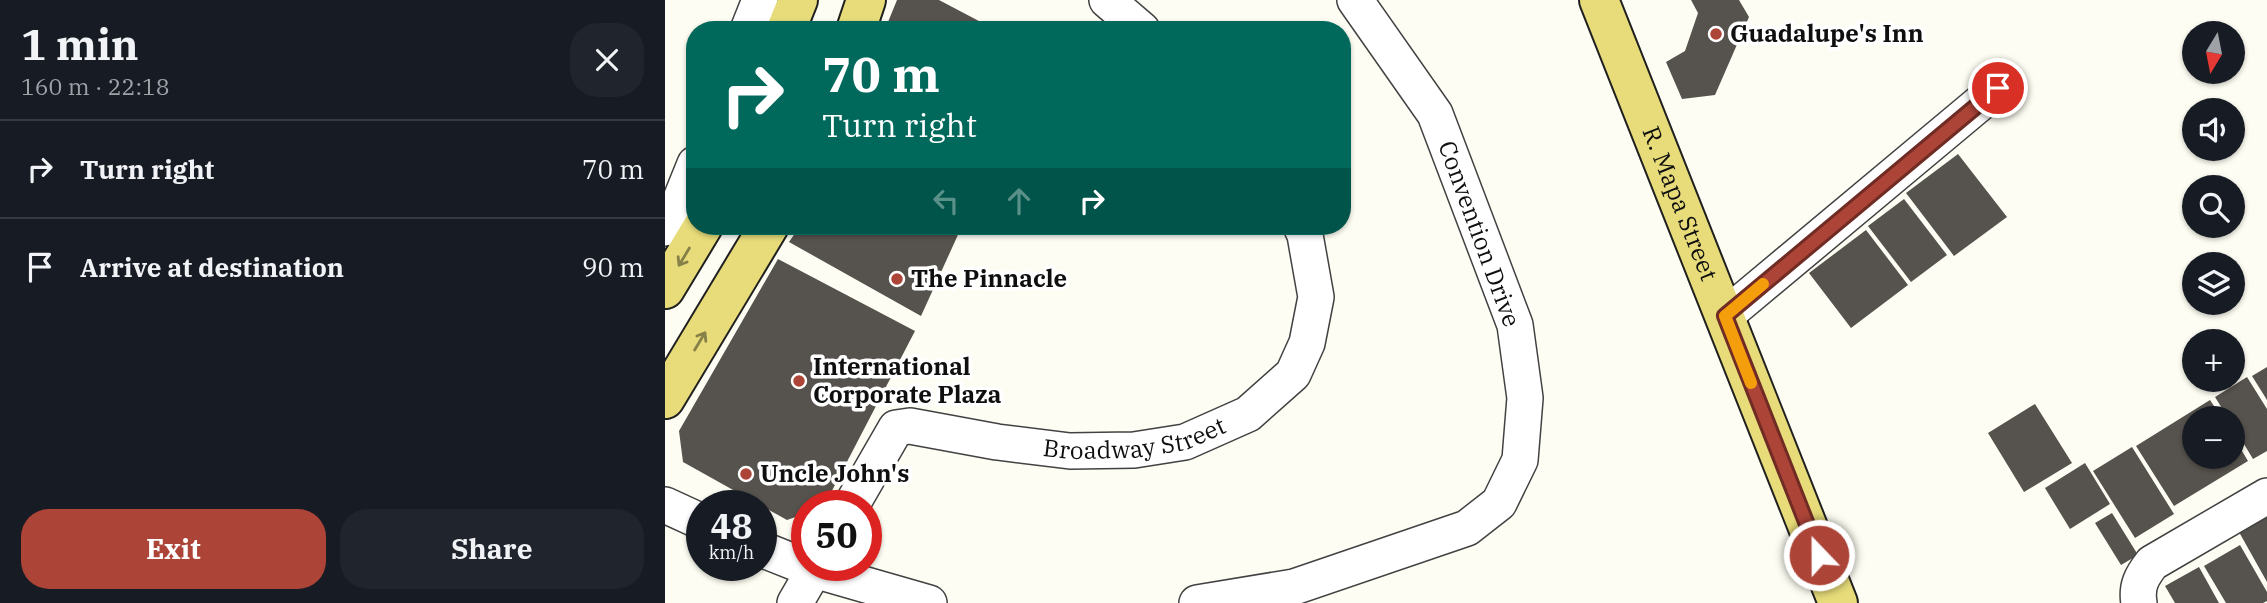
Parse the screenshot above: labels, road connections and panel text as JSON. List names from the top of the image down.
{
  "streets": {
    "main road": ["R. Mapa Street"],
    "street": ["Convention Drive", "Broadway Street"]
  },
  "places": [
    "Guadalupe's Inn",
    "The Pinnacle",
    "International Corporate Plaza",
    "Uncle John's"
  ],
  "north": "bottom",
  "page": {
    "heading": ["1 min", "160 m · 22:18"],
    "map_buttons": ["+", "−"],
    "turn": ["70 m", "Turn right"],
    "list": [
      {
        "name": "Turn right",
        "value": "70 m"
      },
      {
        "name": "Arrive at destination",
        "value": "90 m"
      }
    ],
    "speed": "48 km/h",
    "limit": "50",
    "buttons": ["Exit", "Share"]
  }
}
